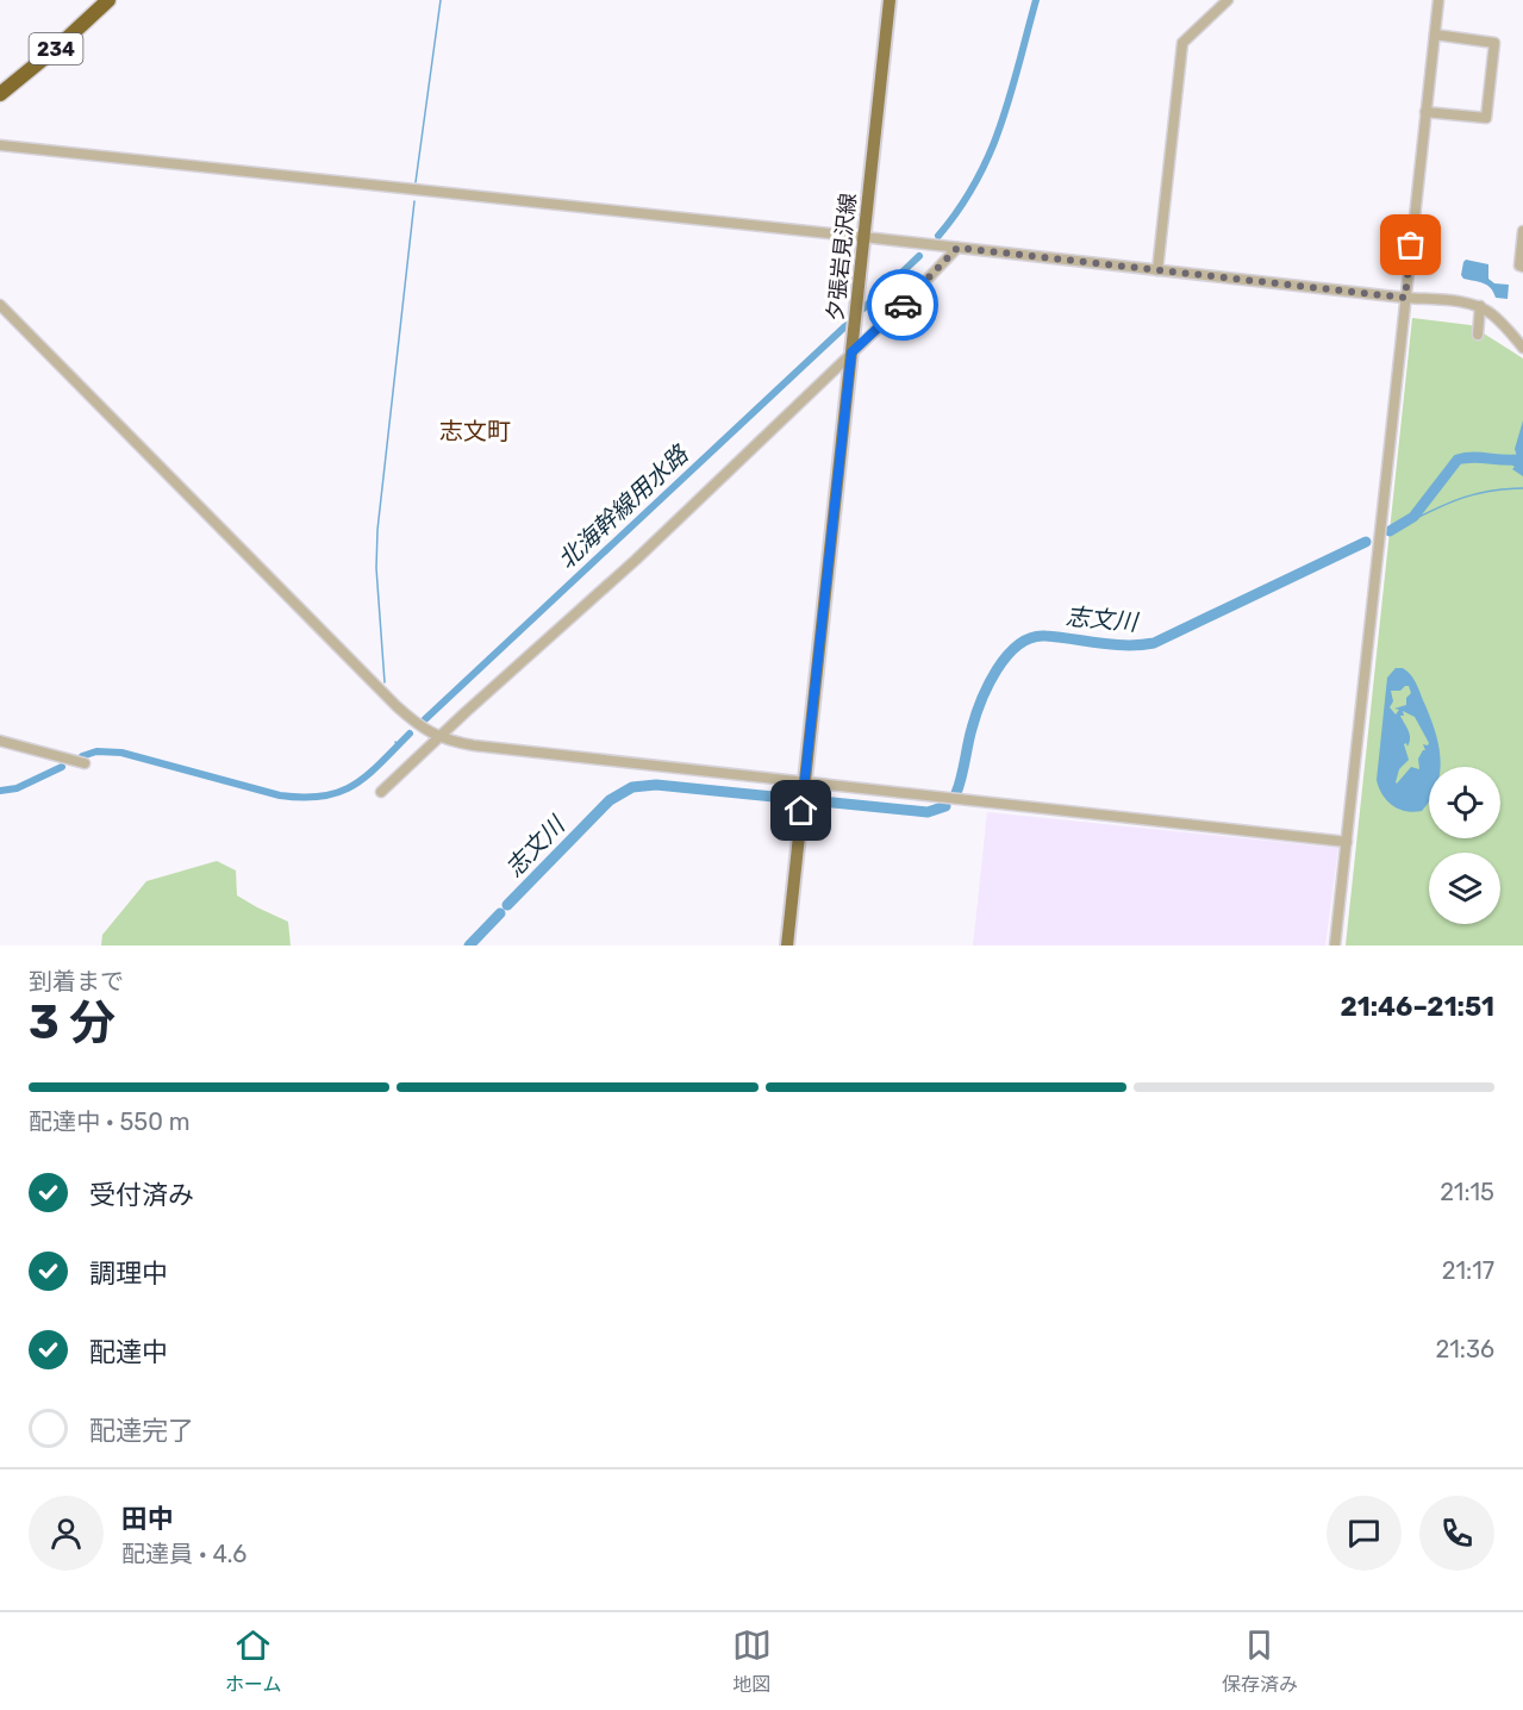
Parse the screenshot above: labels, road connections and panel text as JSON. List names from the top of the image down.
{
  "streets": {
    "highway": ["234"],
    "main road": ["夕張岩見沢線"]
  },
  "districts": ["志文町"],
  "water": ["北海幹線用水路", "志文川"],
  "page": {
    "heading": ["3 分", "到着まで", "21:46–21:51"],
    "panel": ["田中", "配達員 · 4.6"],
    "bar": "配達中 · 550 m",
    "list": [
      ["受付済み", "21:15"],
      ["調理中", "21:17"],
      ["配達中", "21:36"],
      "配達完了"
    ],
    "tabs": ["ホーム", "地図", "保存済み"]
  }
}
